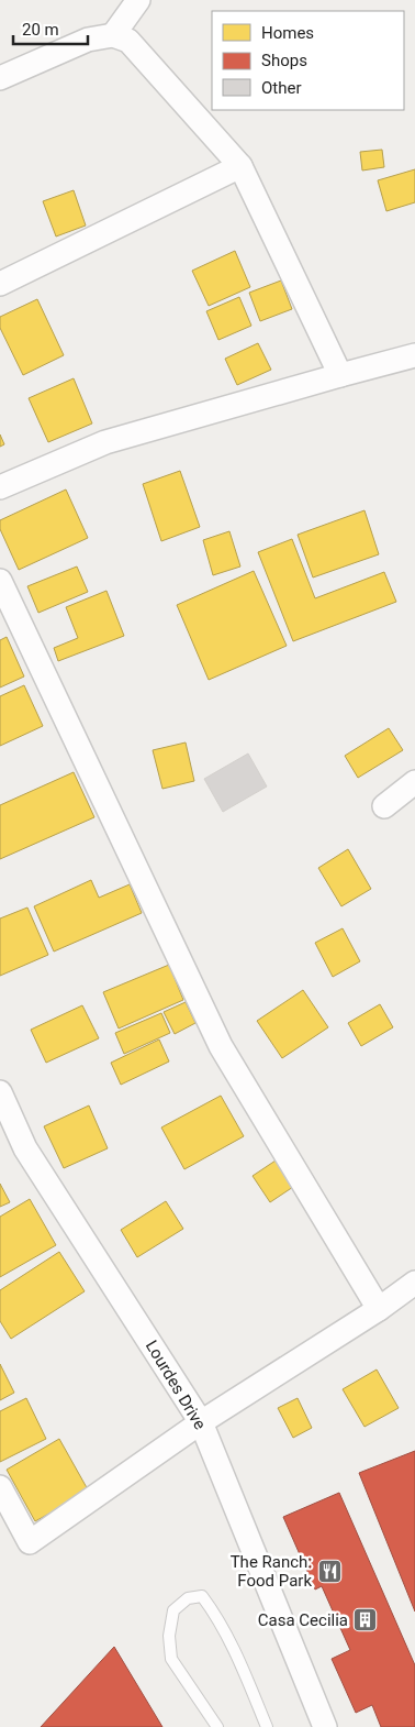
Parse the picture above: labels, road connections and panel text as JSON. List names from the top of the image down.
{
  "streets": {
    "street": ["Lourdes Drive"]
  },
  "places": {
    "restaurant": ["The Ranch: Food Park"],
    "building": ["Casa Cecilia"]
  },
  "legend": ["Homes", "Shops", "Other"],
  "scale_bar": "20 m"
}
